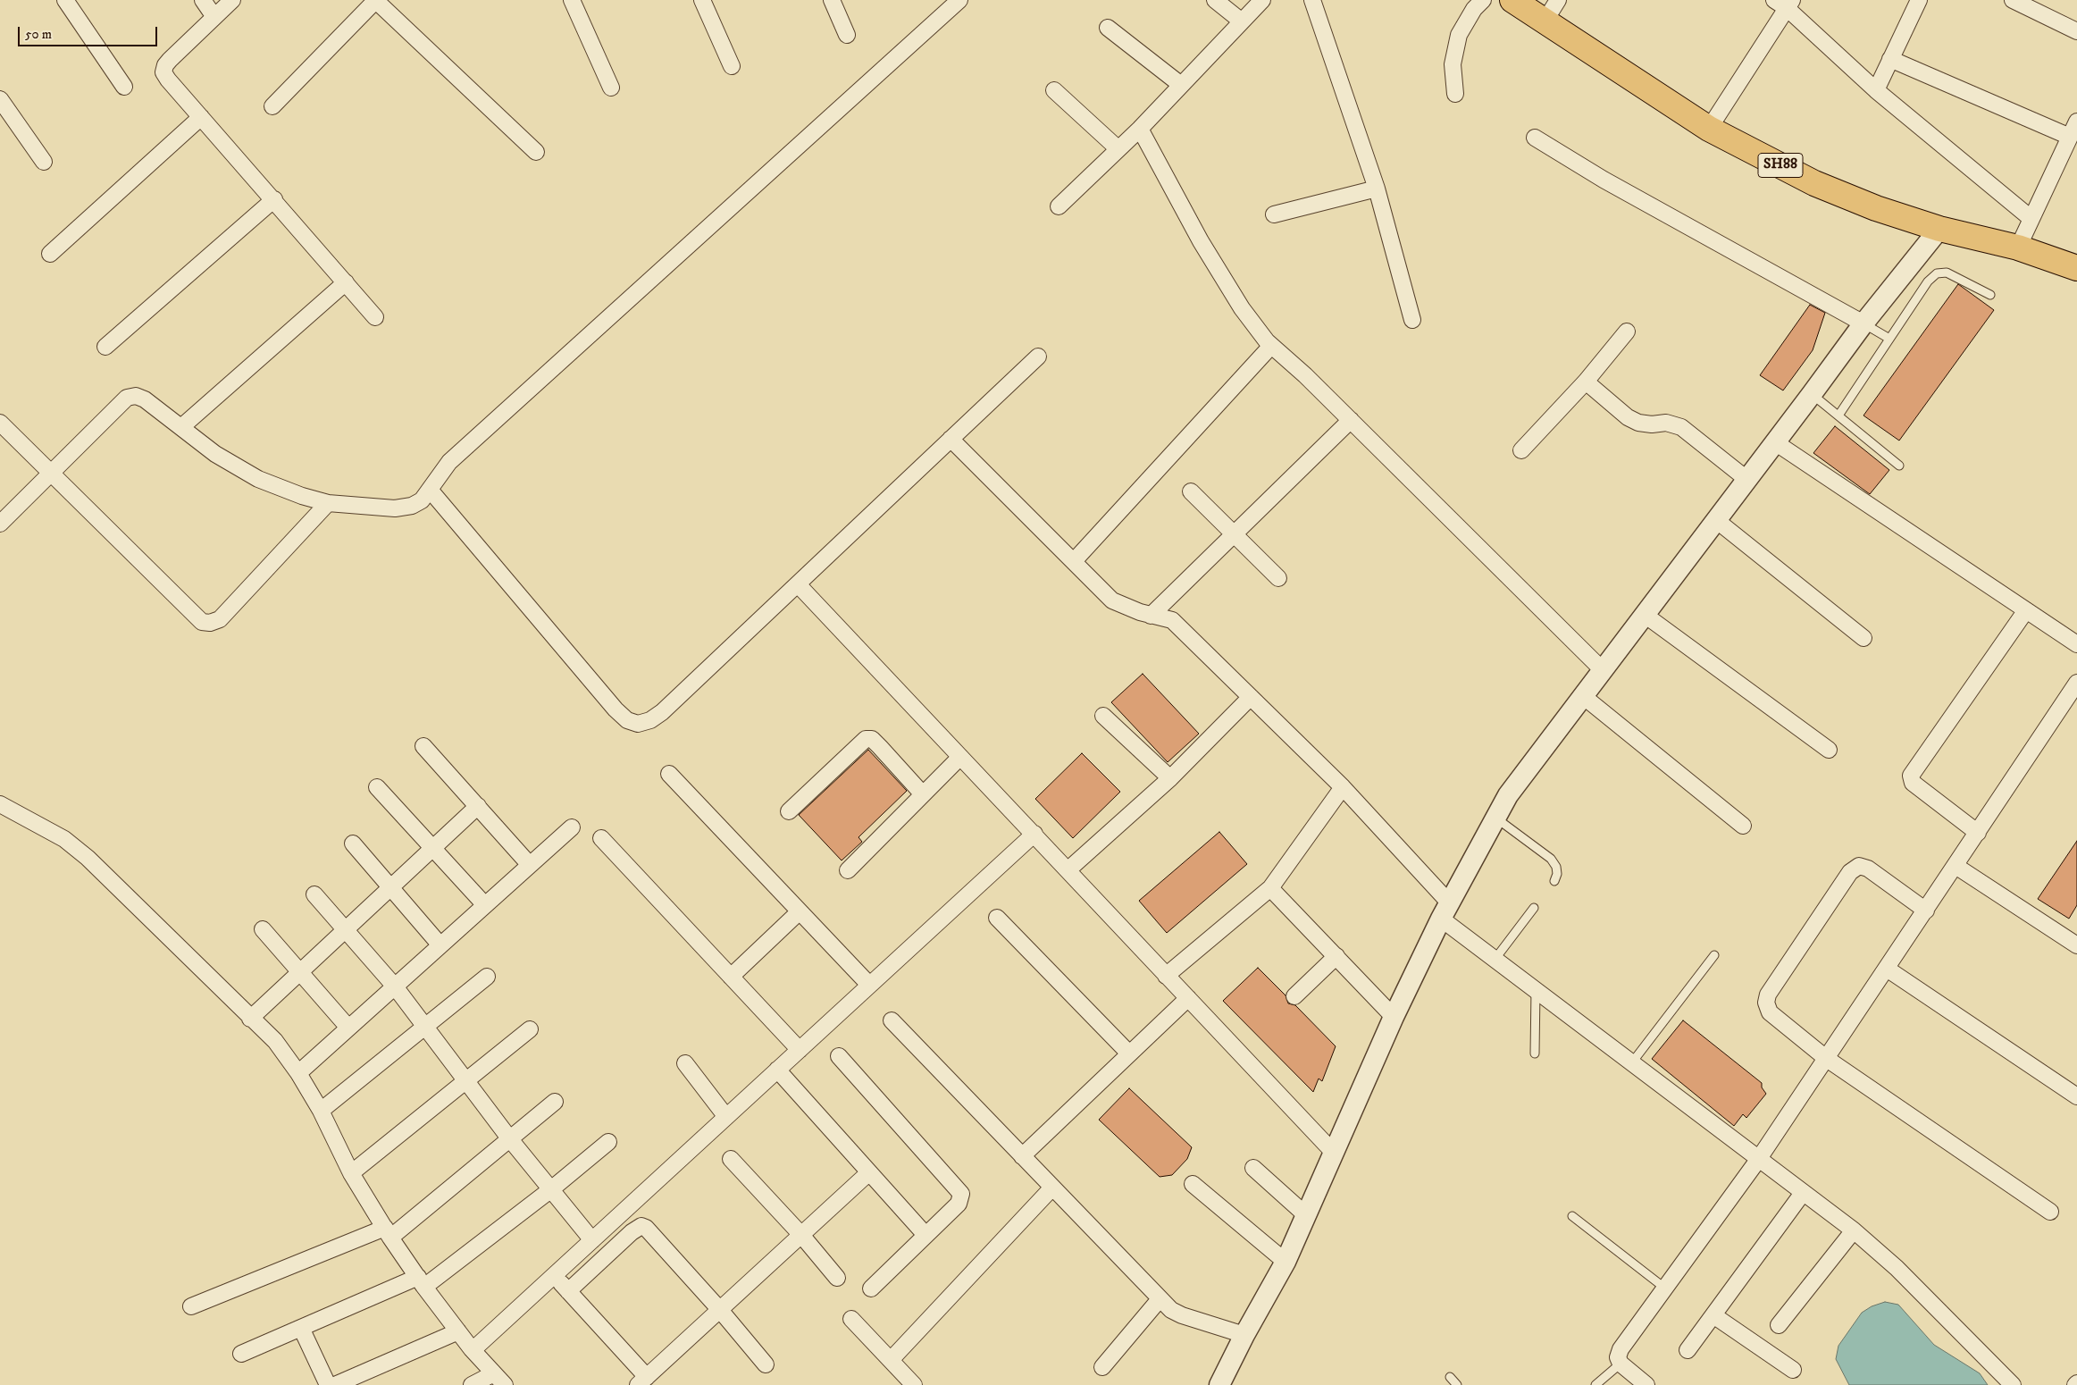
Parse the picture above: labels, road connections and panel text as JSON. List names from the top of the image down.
{
  "streets": {
    "main road": ["SH88"]
  },
  "scale_bar": "50 m"
}
